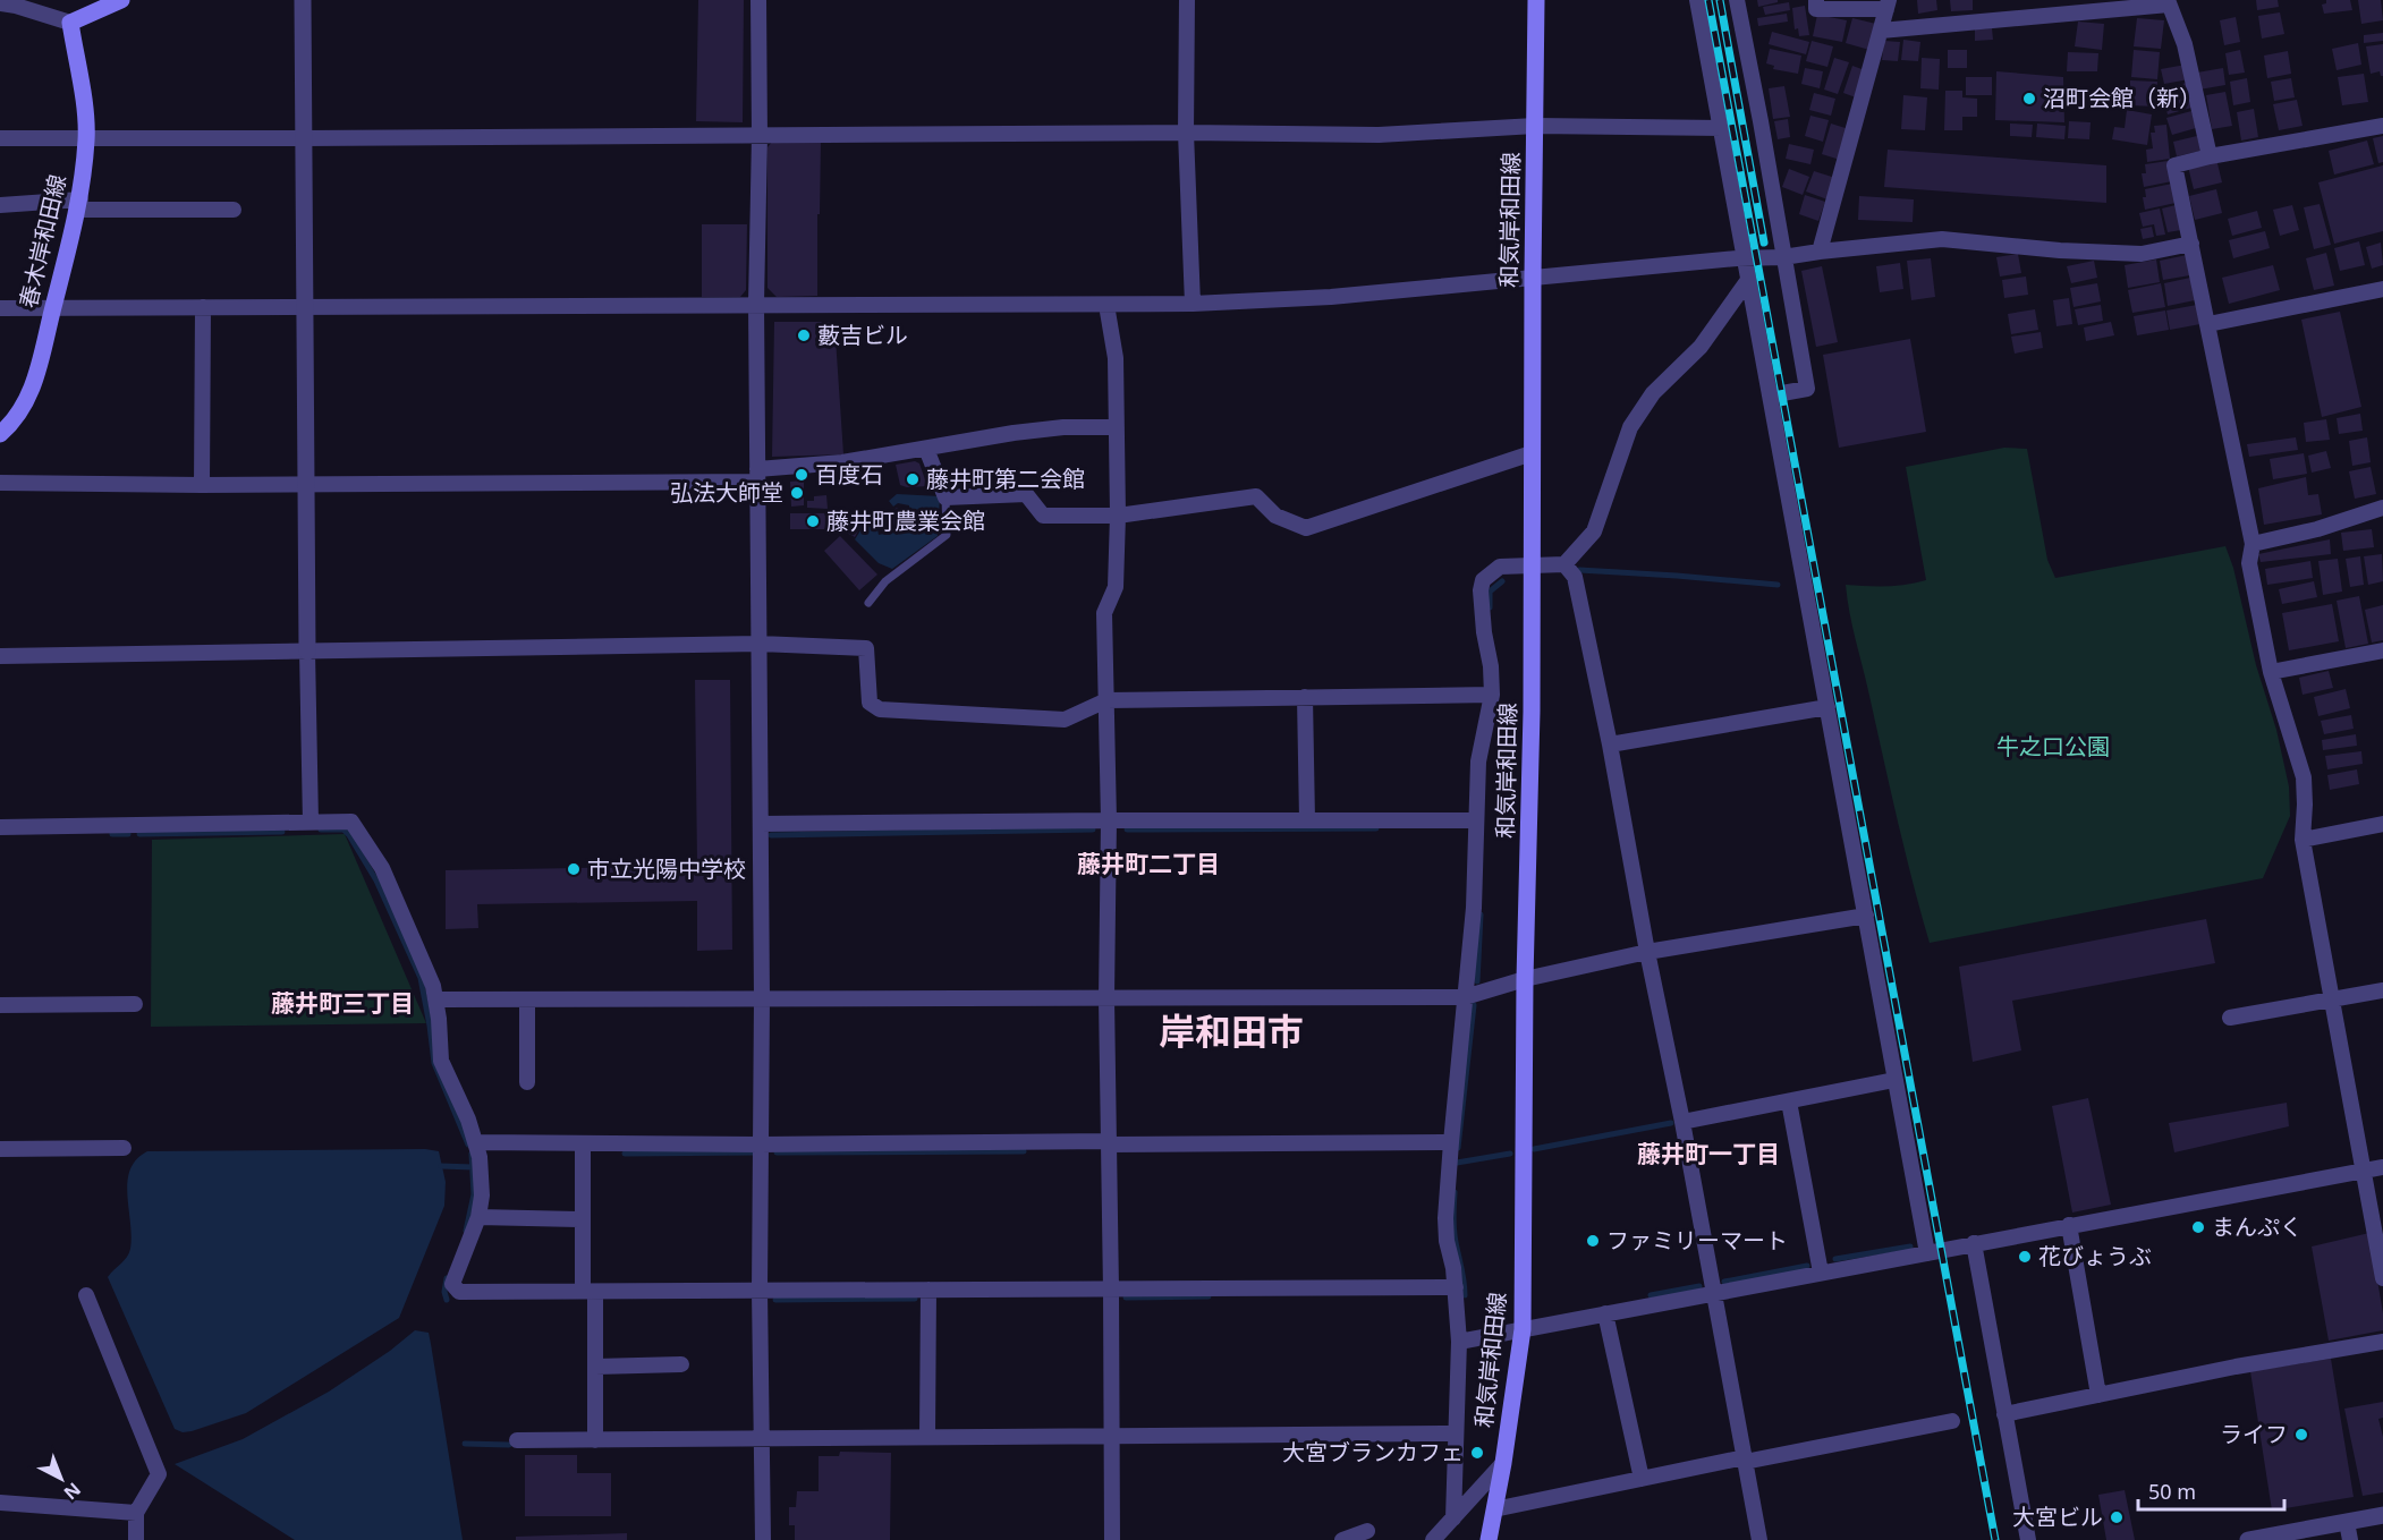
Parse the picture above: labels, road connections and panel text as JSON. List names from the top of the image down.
{
  "streets": {
    "main road": ["和気岸和田線", "春木岸和田線"]
  },
  "districts": [
    "藤井町二丁目",
    "藤井町三丁目",
    "岸和田市",
    "藤井町一丁目"
  ],
  "parks": ["牛之口公園"],
  "places": [
    "沼町会館（新）",
    "藪吉ビル",
    "百度石",
    "藤井町第二会館",
    "弘法大師堂",
    "藤井町農業会館",
    "市立光陽中学校",
    "まんぷく",
    "ファミリーマート",
    "花びょうぶ",
    "ライフ",
    "大宮ブランカフェ",
    "大宮ビル"
  ],
  "scale_bar": "50 m",
  "north": "bottom right"
}
